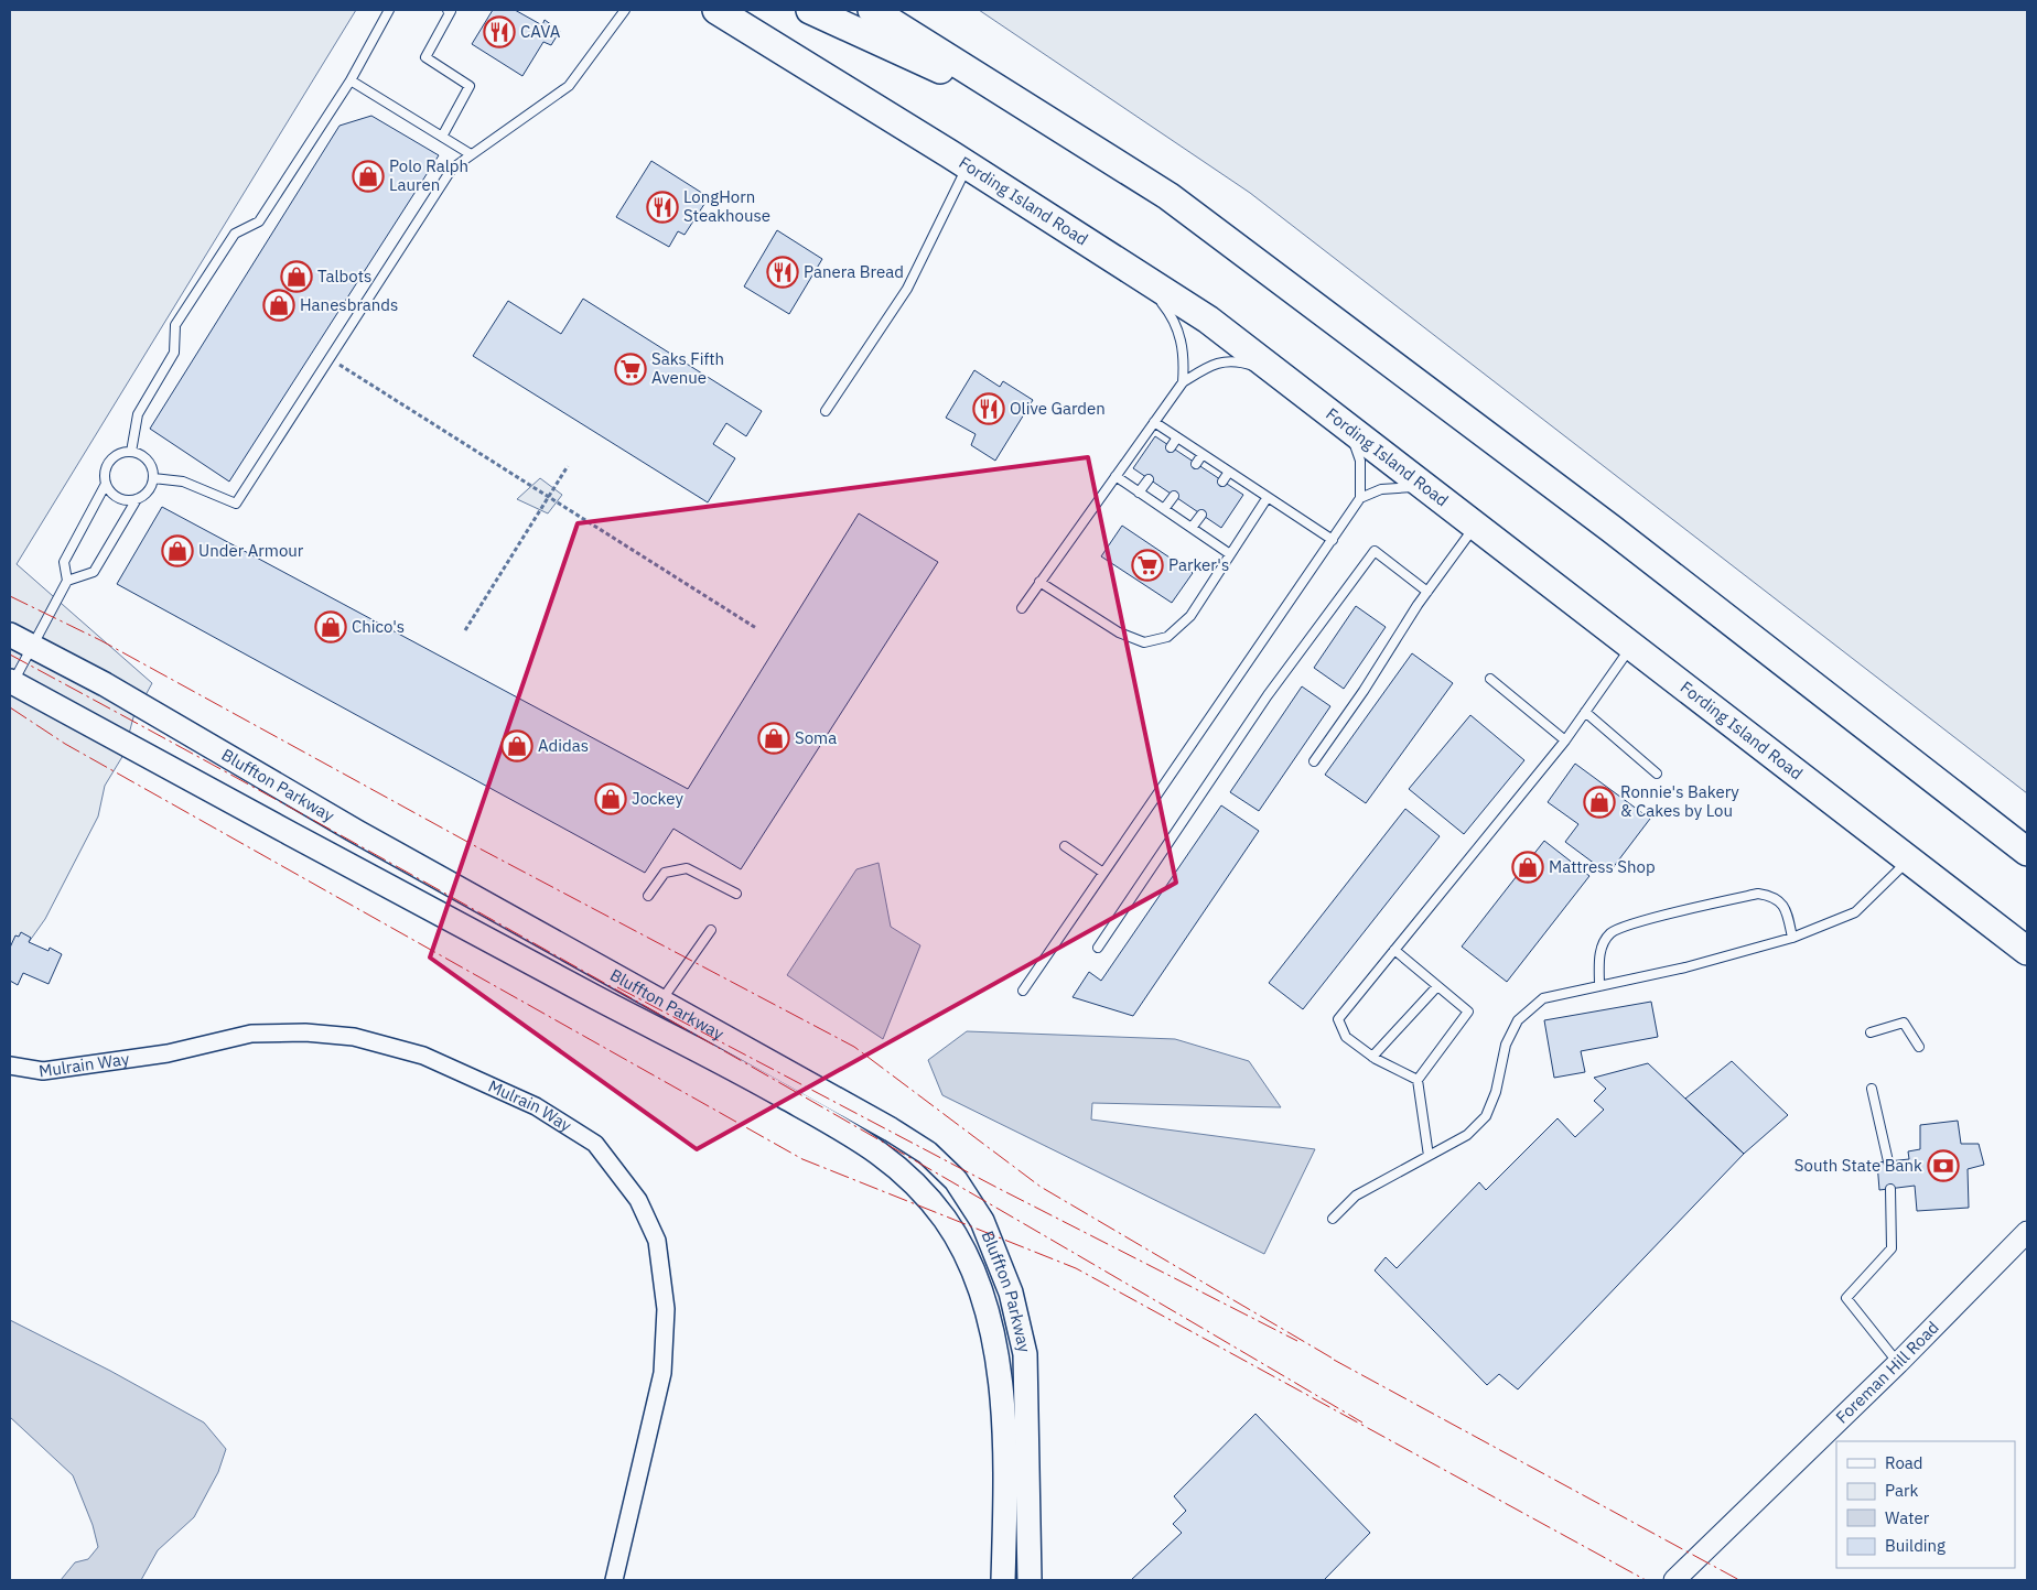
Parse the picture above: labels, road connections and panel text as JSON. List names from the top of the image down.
{
  "streets": {
    "highway": ["Fording Island Road"],
    "main road": ["Bluffton Parkway"],
    "street": ["Mulrain Way", "Foreman Hill Road"]
  },
  "places": {
    "restaurant": [
      "CAVA",
      "LongHorn Steakhouse",
      "Panera Bread",
      "Olive Garden"
    ],
    "shop": [
      "Polo Ralph Lauren",
      "Talbots",
      "Hanesbrands",
      "Under Armour",
      "Chico's",
      "Soma",
      "Adidas",
      "Jockey",
      "Ronnie's Bakery & Cakes by Lou",
      "Mattress Shop"
    ],
    "supermarket": ["Saks Fifth Avenue", "Parker's"],
    "bank": ["South State Bank"]
  },
  "legend": [
    "Road",
    "Park",
    "Water",
    "Building"
  ]
}
